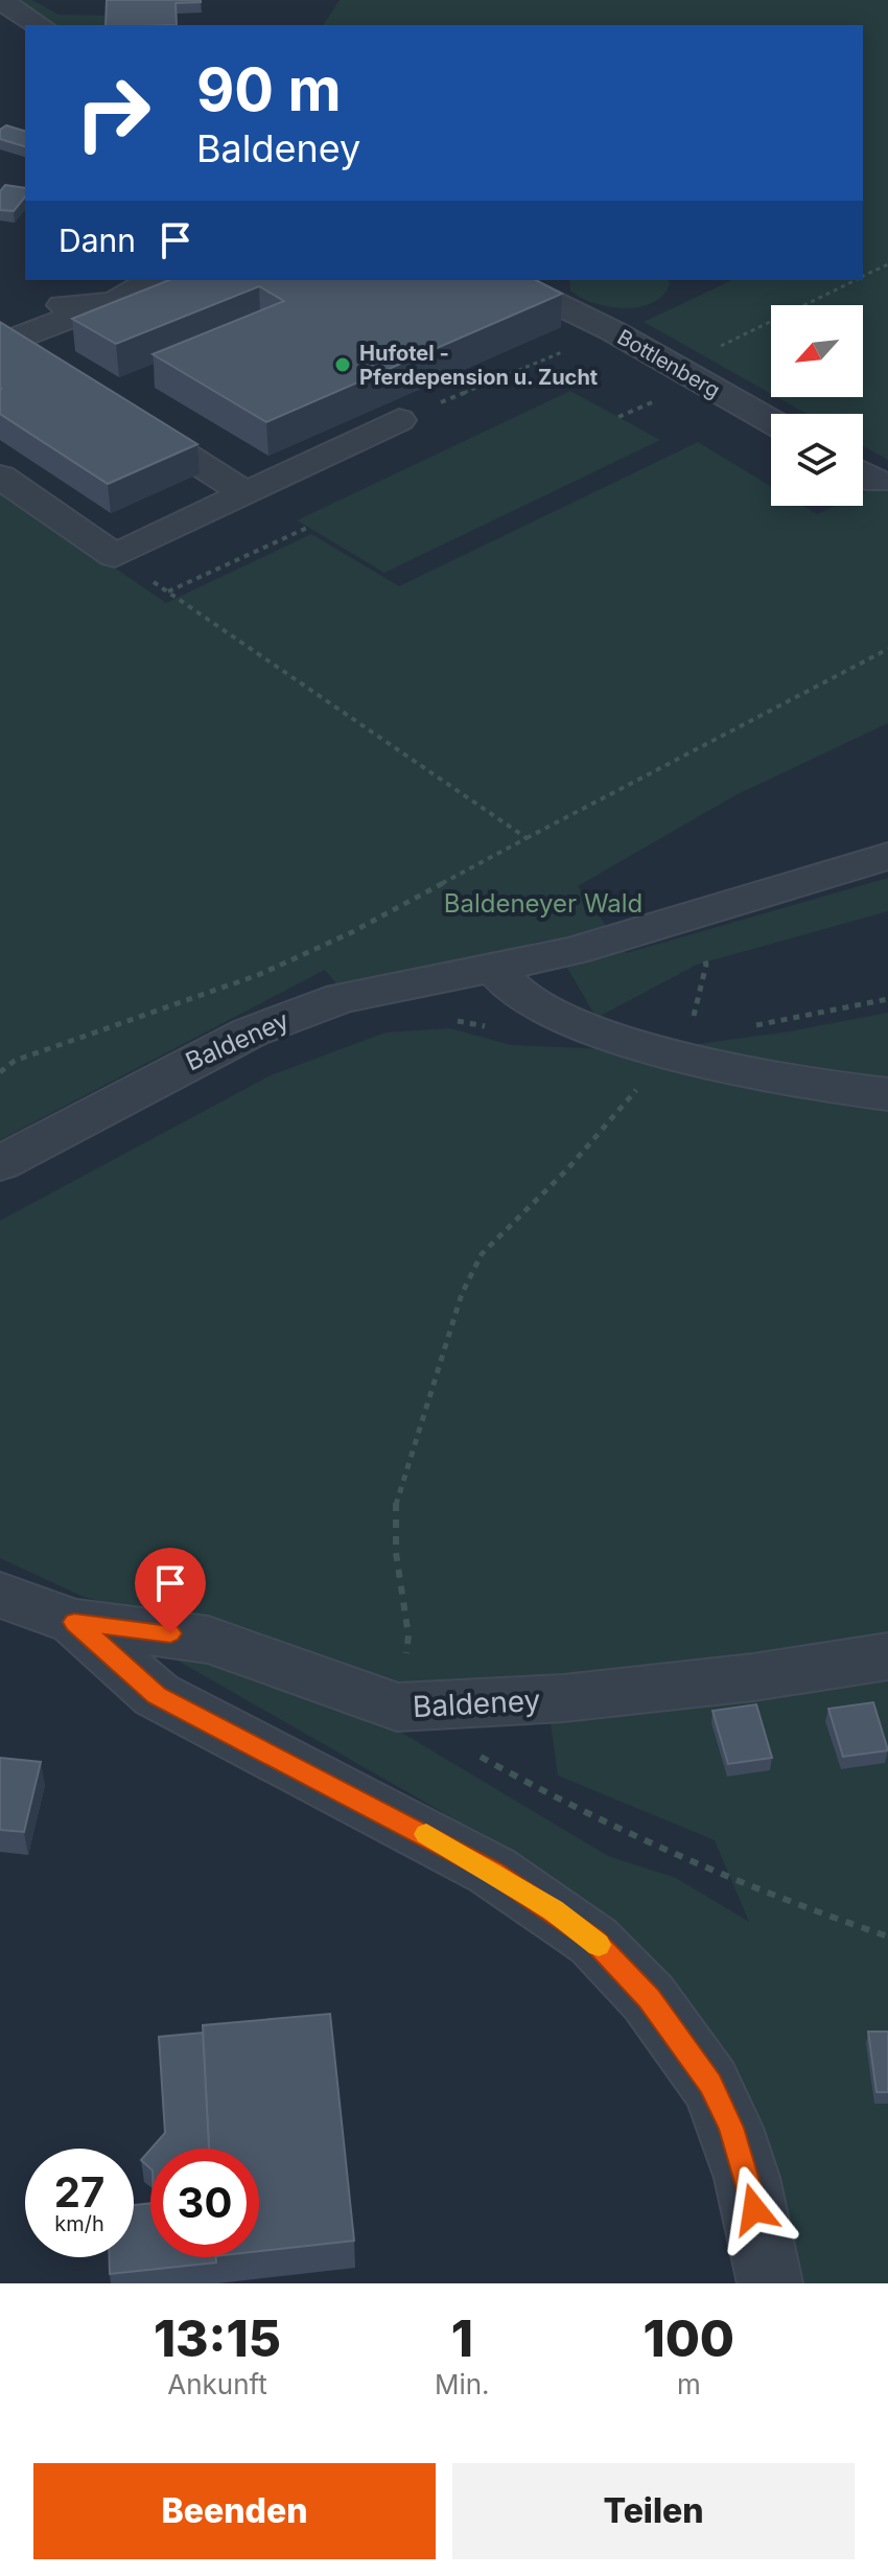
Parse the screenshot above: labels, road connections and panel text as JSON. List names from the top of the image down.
{
  "streets": {
    "street": ["Bottlenberg", "Baldeney"]
  },
  "parks": ["Baldeneyer Wald"],
  "places": ["Hufotel - Pferdepension u. Zucht"],
  "north": "bottom left",
  "page": {
    "turn": ["90 m", "Baldeney"],
    "then": "Dann",
    "speed": "27 km/h",
    "limit": "30",
    "eta": [
      "13:15",
      "Ankunft",
      "1",
      "Min.",
      "100",
      "m"
    ],
    "buttons": ["Beenden", "Teilen"]
  }
}
